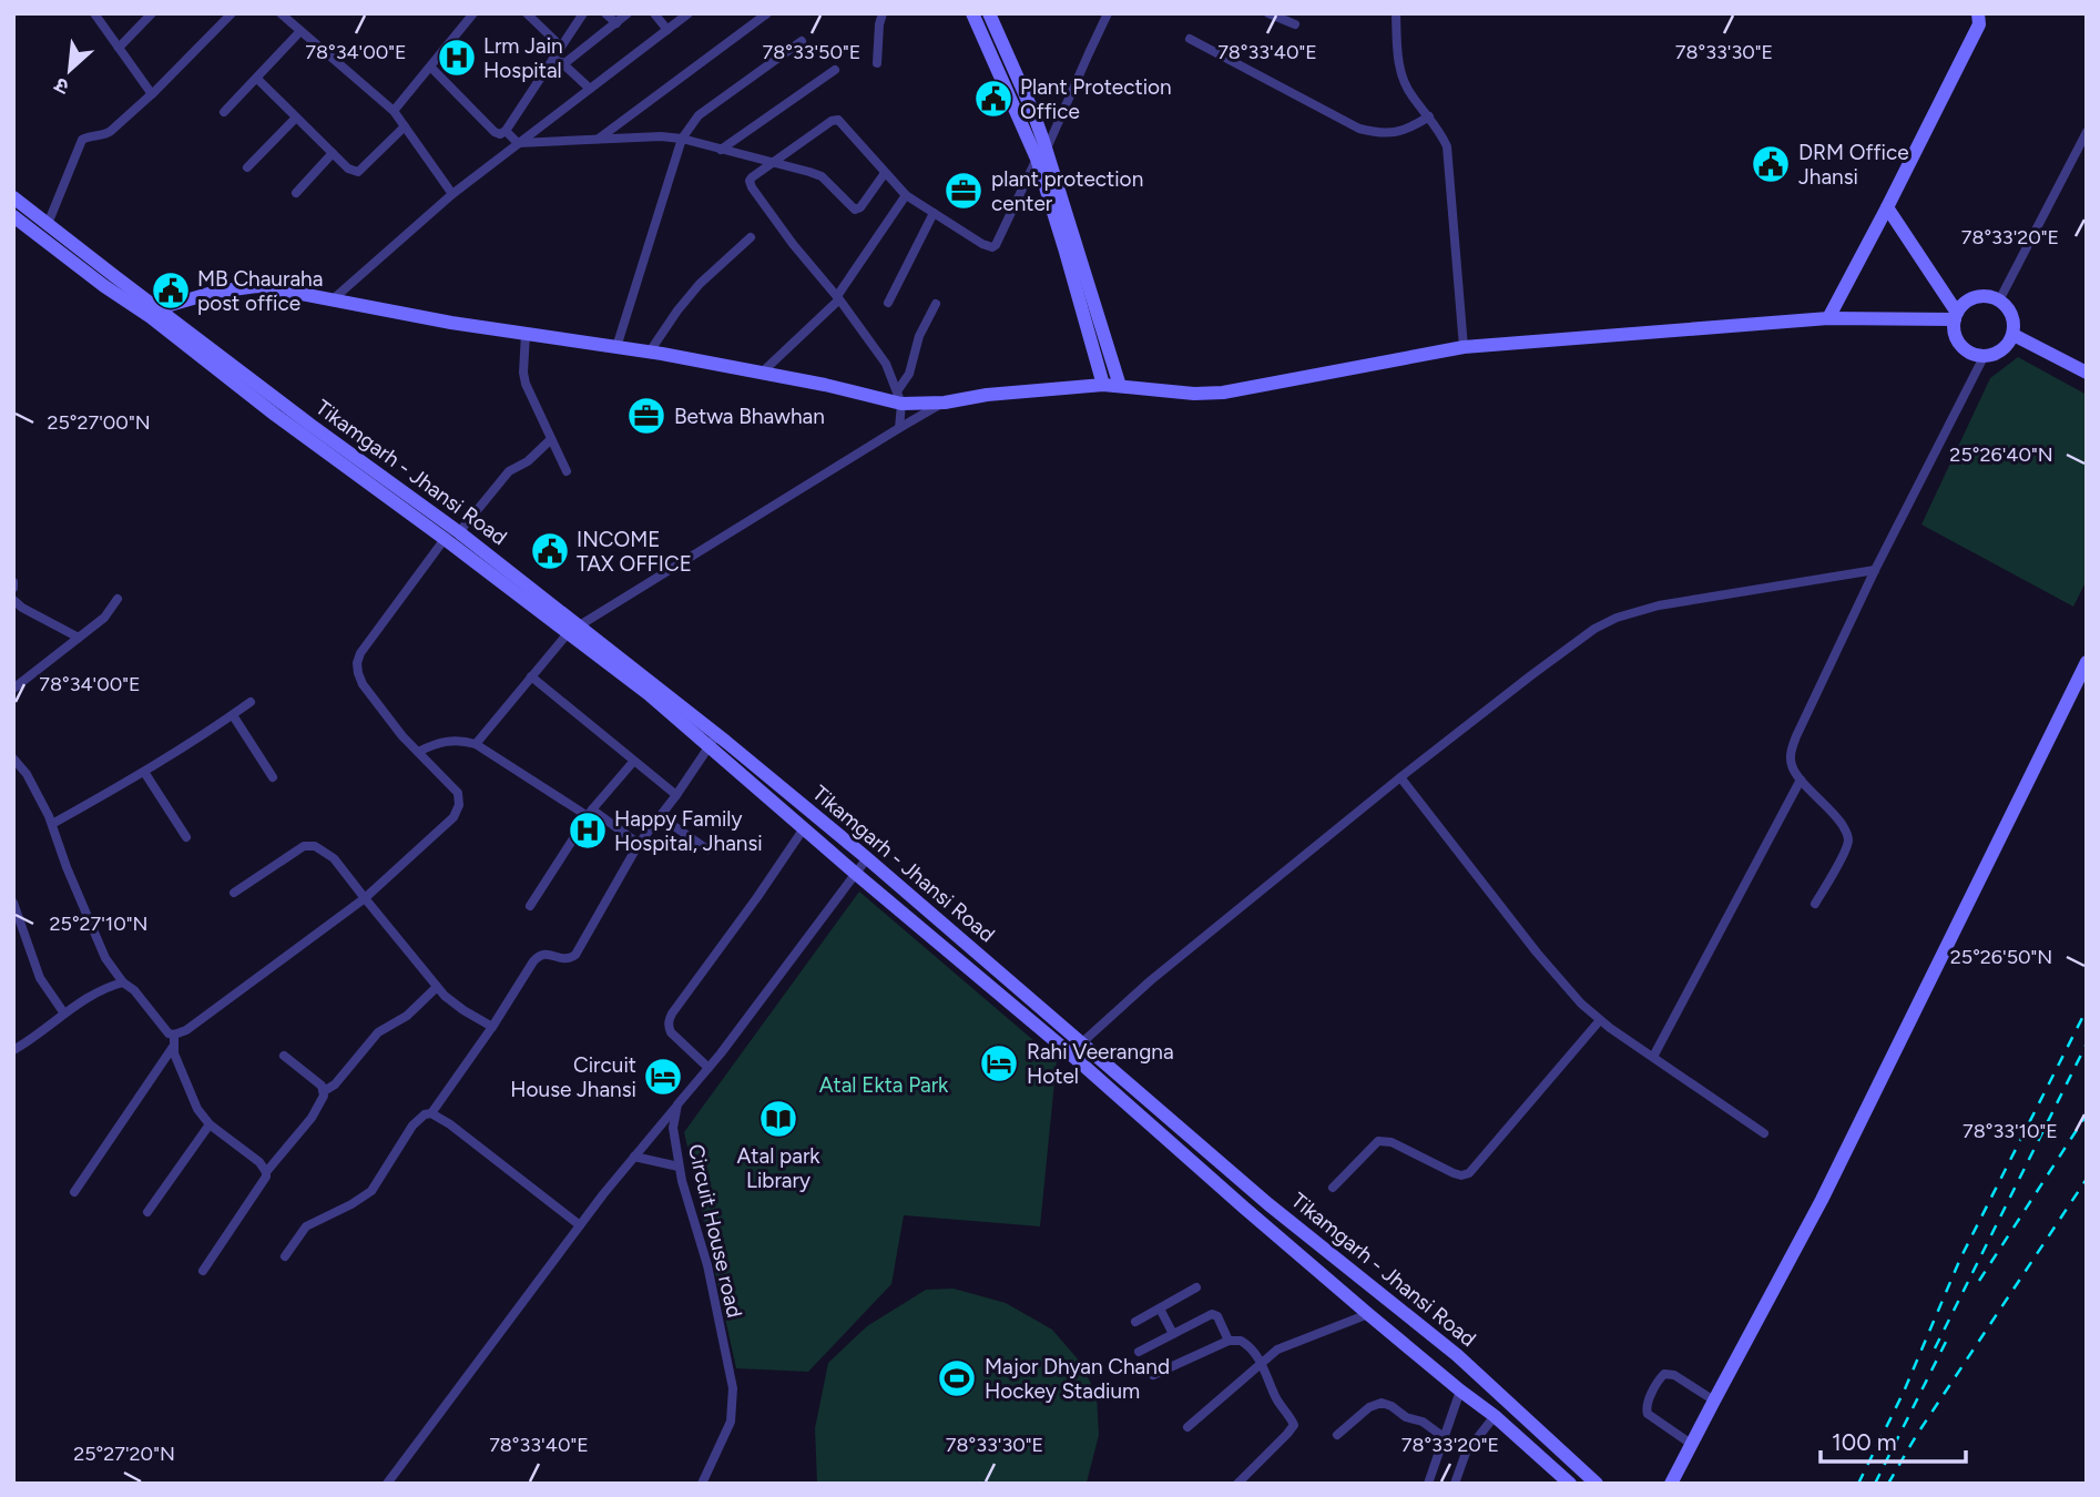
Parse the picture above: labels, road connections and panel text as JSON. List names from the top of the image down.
{
  "streets": {
    "street": ["Tikamgarh - Jhansi Road", "Circuit House road"]
  },
  "parks": ["Atal Ekta Park"],
  "places": {
    "hospital": ["Lrm Jain Hospital", "Happy Family Hospital, Jhansi"],
    "public building": [
      "Plant Protection Office",
      "DRM Office Jhansi",
      "MB Chauraha post office",
      "INCOME TAX OFFICE"
    ],
    "office": ["plant protection center", "Betwa Bhawhan"],
    "hotel": ["Rahi Veerangna Hotel", "Circuit House Jhansi"],
    "library": ["Atal park Library"],
    "sports": ["Major Dhyan Chand Hockey Stadium"]
  },
  "scale_bar": "100 m",
  "north": "bottom left",
  "coordinates": [
    "78°34'00\"E",
    "78°33'50\"E",
    "78°33'40\"E",
    "78°33'30\"E",
    "78°33'20\"E",
    "25°27'00\"N",
    "25°26'40\"N",
    "25°27'10\"N",
    "25°26'50\"N",
    "78°33'10\"E",
    "25°27'20\"N"
  ]
}
